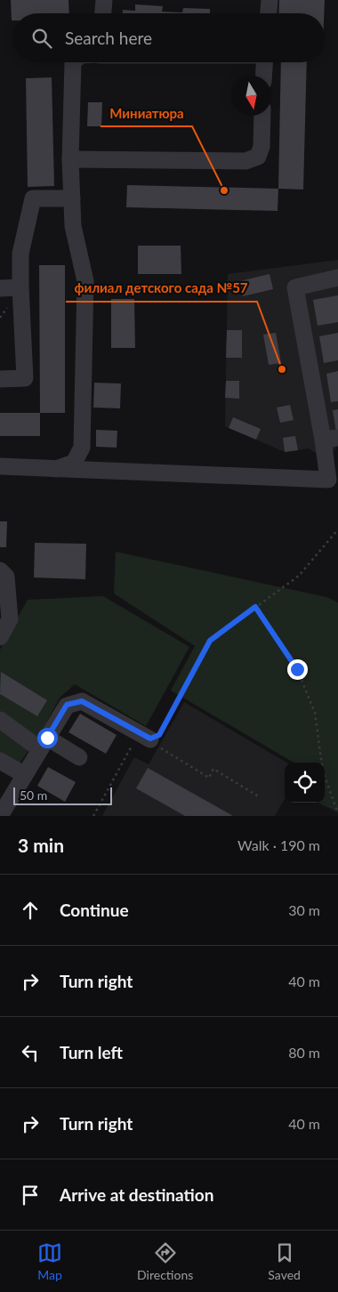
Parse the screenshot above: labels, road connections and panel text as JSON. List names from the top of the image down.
{
  "places": ["Миниатюра", "филиал детского сада №57"],
  "scale_bar": "50 m",
  "north": "bottom",
  "page": {
    "search": "Search here",
    "scale": "50 m",
    "heading": ["3 min", "Walk · 190 m"],
    "list": [
      ["Continue", "30 m"],
      ["Turn right", "40 m"],
      ["Turn left", "80 m"],
      ["Turn right", "40 m"],
      "Arrive at destination"
    ],
    "nav": ["Map", "Directions", "Saved"]
  }
}
